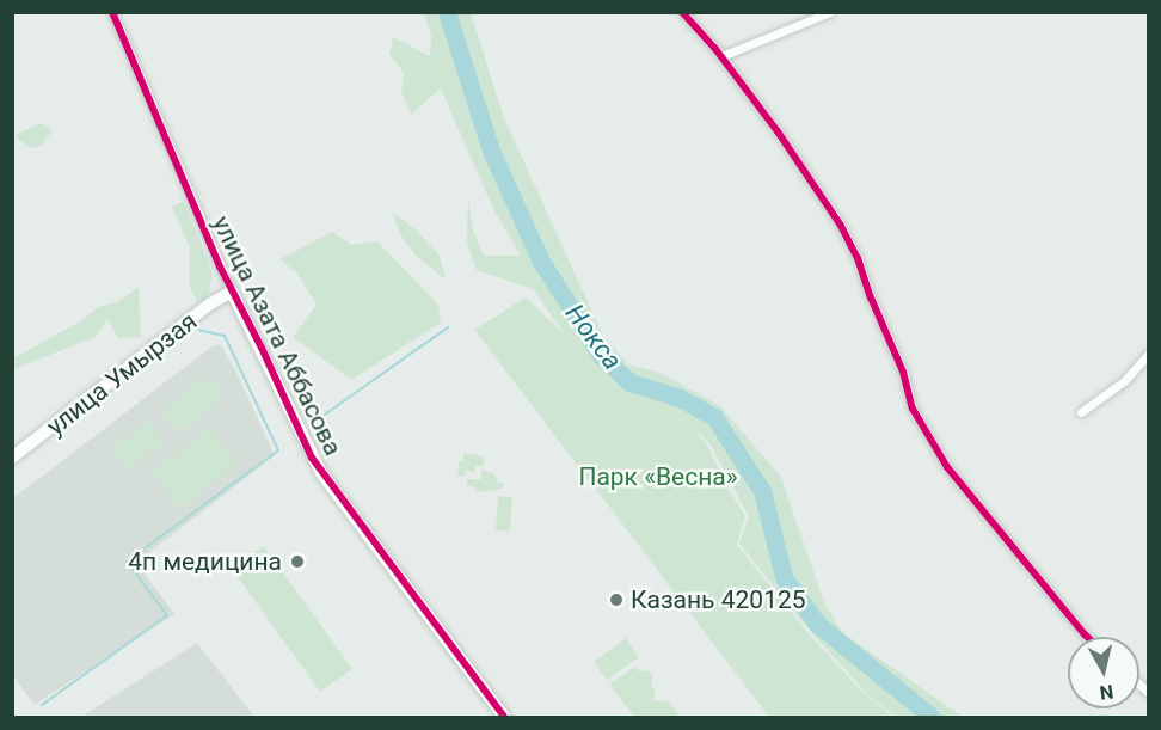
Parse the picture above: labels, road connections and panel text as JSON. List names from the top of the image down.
{
  "streets": {
    "street": ["улица Азата Аббасова", "улица Умырзая"]
  },
  "crossings": [
    ["улица Азата Аббасова", "улица Умырзая"]
  ],
  "water": ["Нокса"],
  "parks": ["Парк «Весна»"],
  "places": ["4п медицина", "Казань 420125"],
  "north": "bottom"
}
